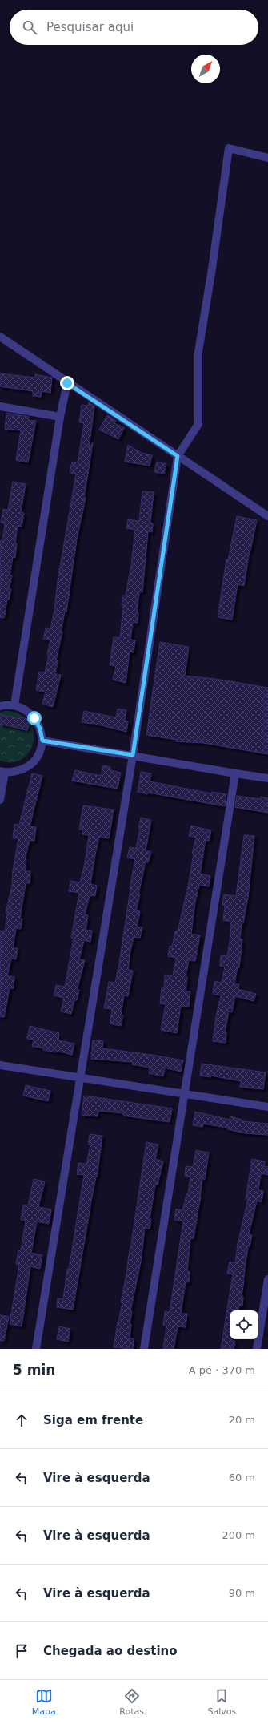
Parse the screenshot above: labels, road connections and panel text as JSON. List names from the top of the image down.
{
  "north": "top right",
  "page": {
    "search": "Pesquisar aqui",
    "heading": ["5 min", "A pé · 370 m"],
    "list": [
      ["Siga em frente", "20 m"],
      ["Vire à esquerda", "60 m"],
      ["Vire à esquerda", "200 m"],
      ["Vire à esquerda", "90 m"],
      "Chegada ao destino"
    ],
    "nav": ["Mapa", "Rotas", "Salvos"]
  }
}
